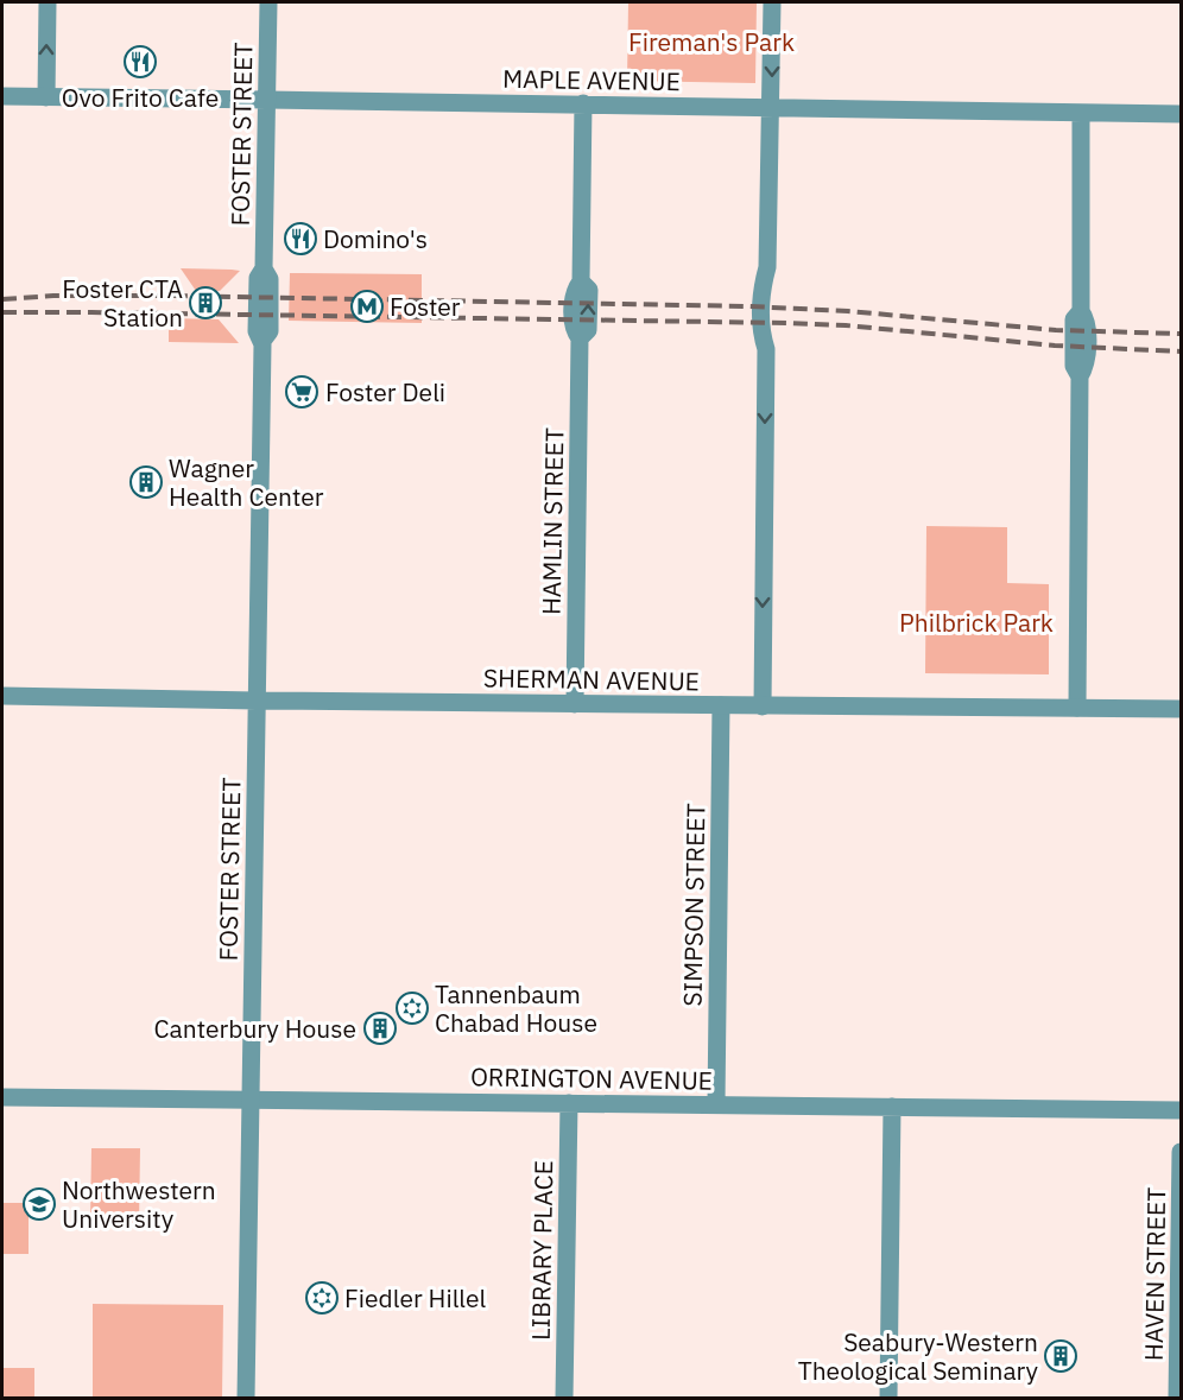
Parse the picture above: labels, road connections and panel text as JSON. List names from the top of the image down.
{
  "streets": {
    "street": [
      "MAPLE AVENUE",
      "FOSTER STREET",
      "HAMLIN STREET",
      "SHERMAN AVENUE",
      "SIMPSON STREET",
      "ORRINGTON AVENUE",
      "LIBRARY PLACE",
      "HAVEN STREET"
    ]
  },
  "crossings": [
    ["MAPLE AVENUE", "FOSTER STREET"],
    ["MAPLE AVENUE", "HAMLIN STREET"],
    ["FOSTER STREET", "SHERMAN AVENUE"],
    ["FOSTER STREET", "ORRINGTON AVENUE"],
    ["HAMLIN STREET", "SHERMAN AVENUE"],
    ["SHERMAN AVENUE", "SIMPSON STREET"],
    ["SIMPSON STREET", "ORRINGTON AVENUE"],
    ["ORRINGTON AVENUE", "LIBRARY PLACE"]
  ],
  "parks": ["Fireman's Park", "Philbrick Park"],
  "places": {
    "restaurant": ["Ovo Frito Cafe", "Domino's"],
    "building": [
      "Foster CTA Station",
      "Wagner Health Center",
      "Canterbury House",
      "Seabury-Western Theological Seminary"
    ],
    "metro station": ["Foster"],
    "supermarket": ["Foster Deli"],
    "synagogue": ["Tannenbaum Chabad House", "Fiedler Hillel"],
    "school or university": ["Northwestern University"]
  }
}
